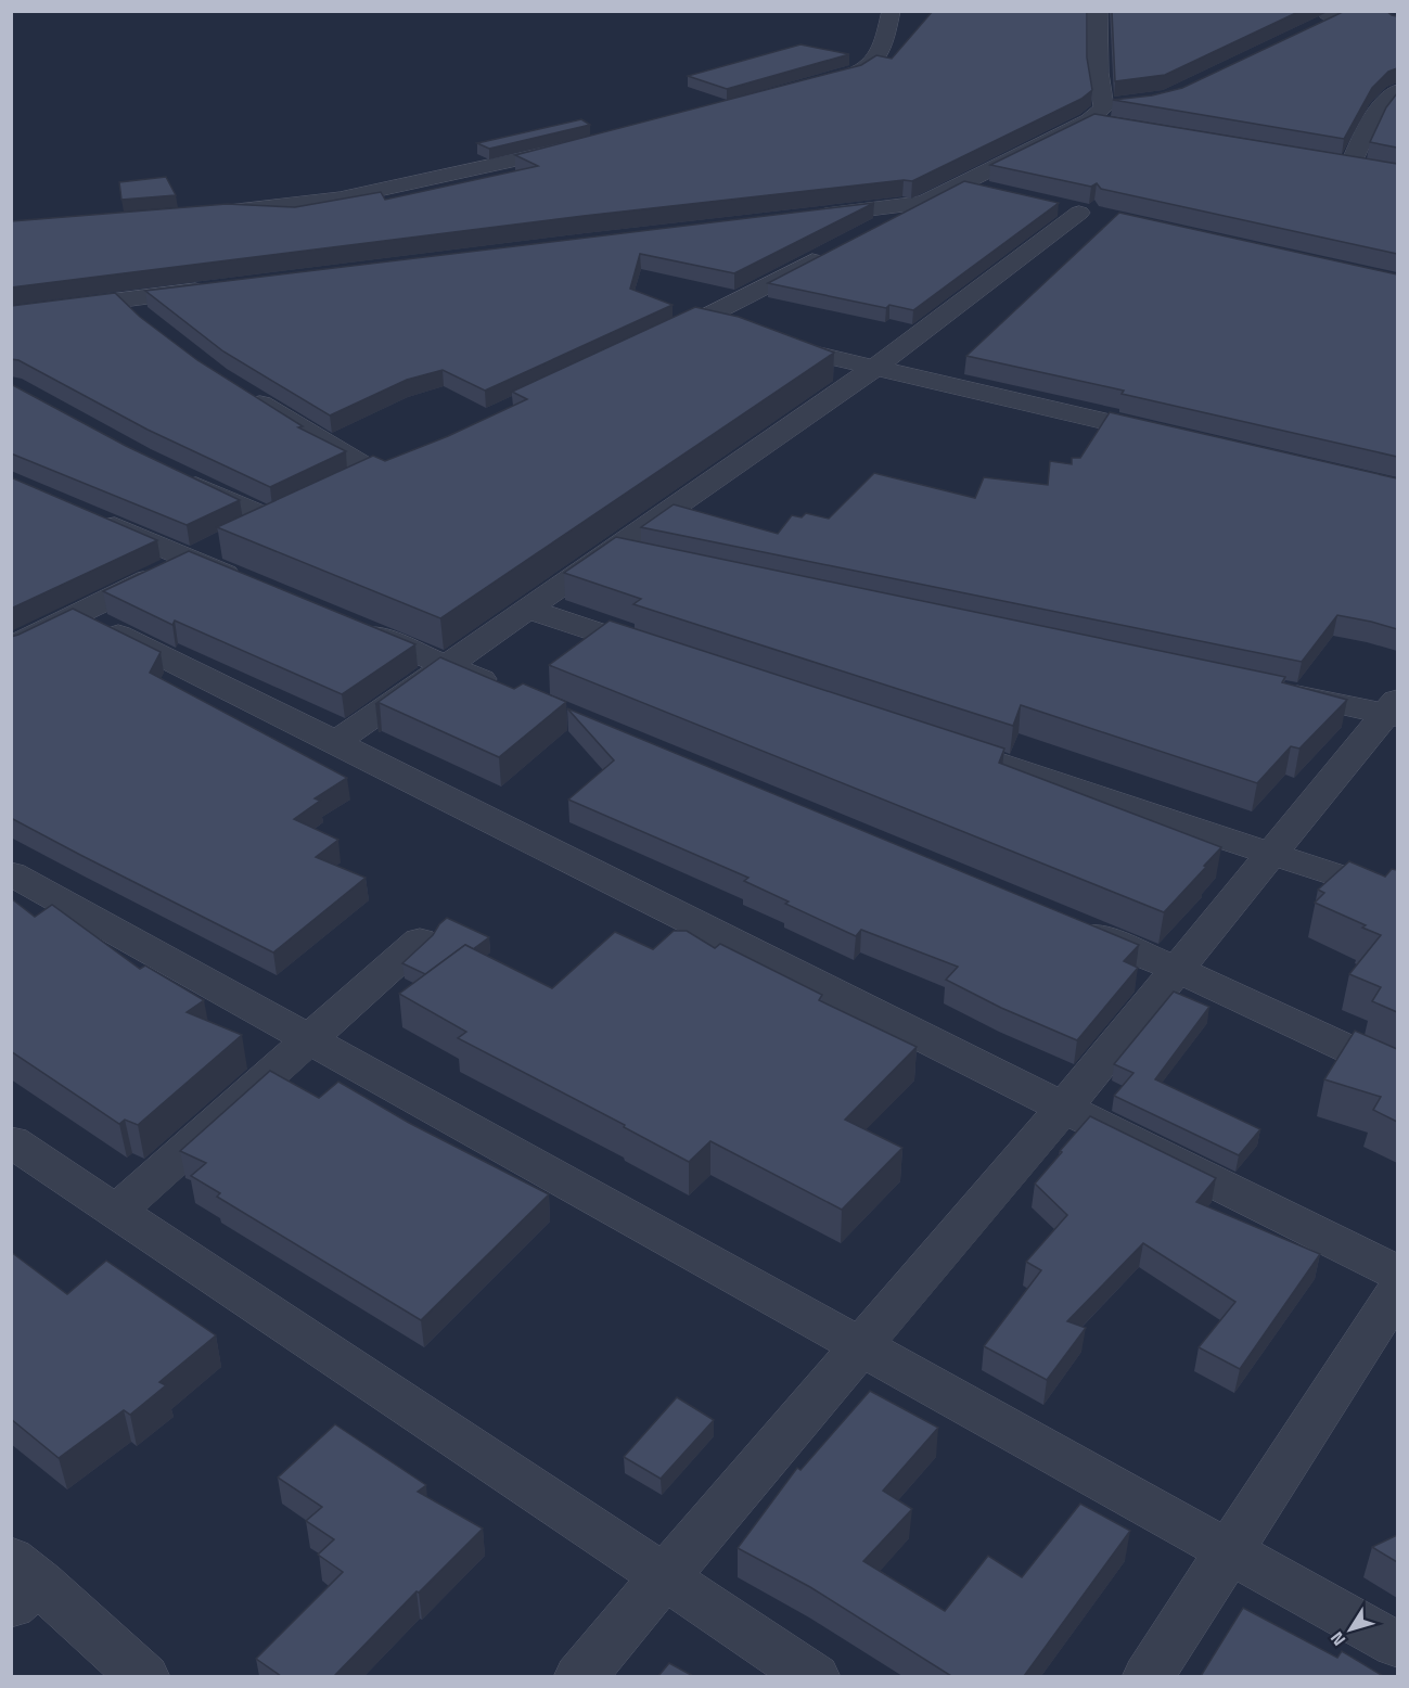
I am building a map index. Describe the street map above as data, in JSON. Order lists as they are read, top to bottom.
{
  "north": "bottom left"
}
